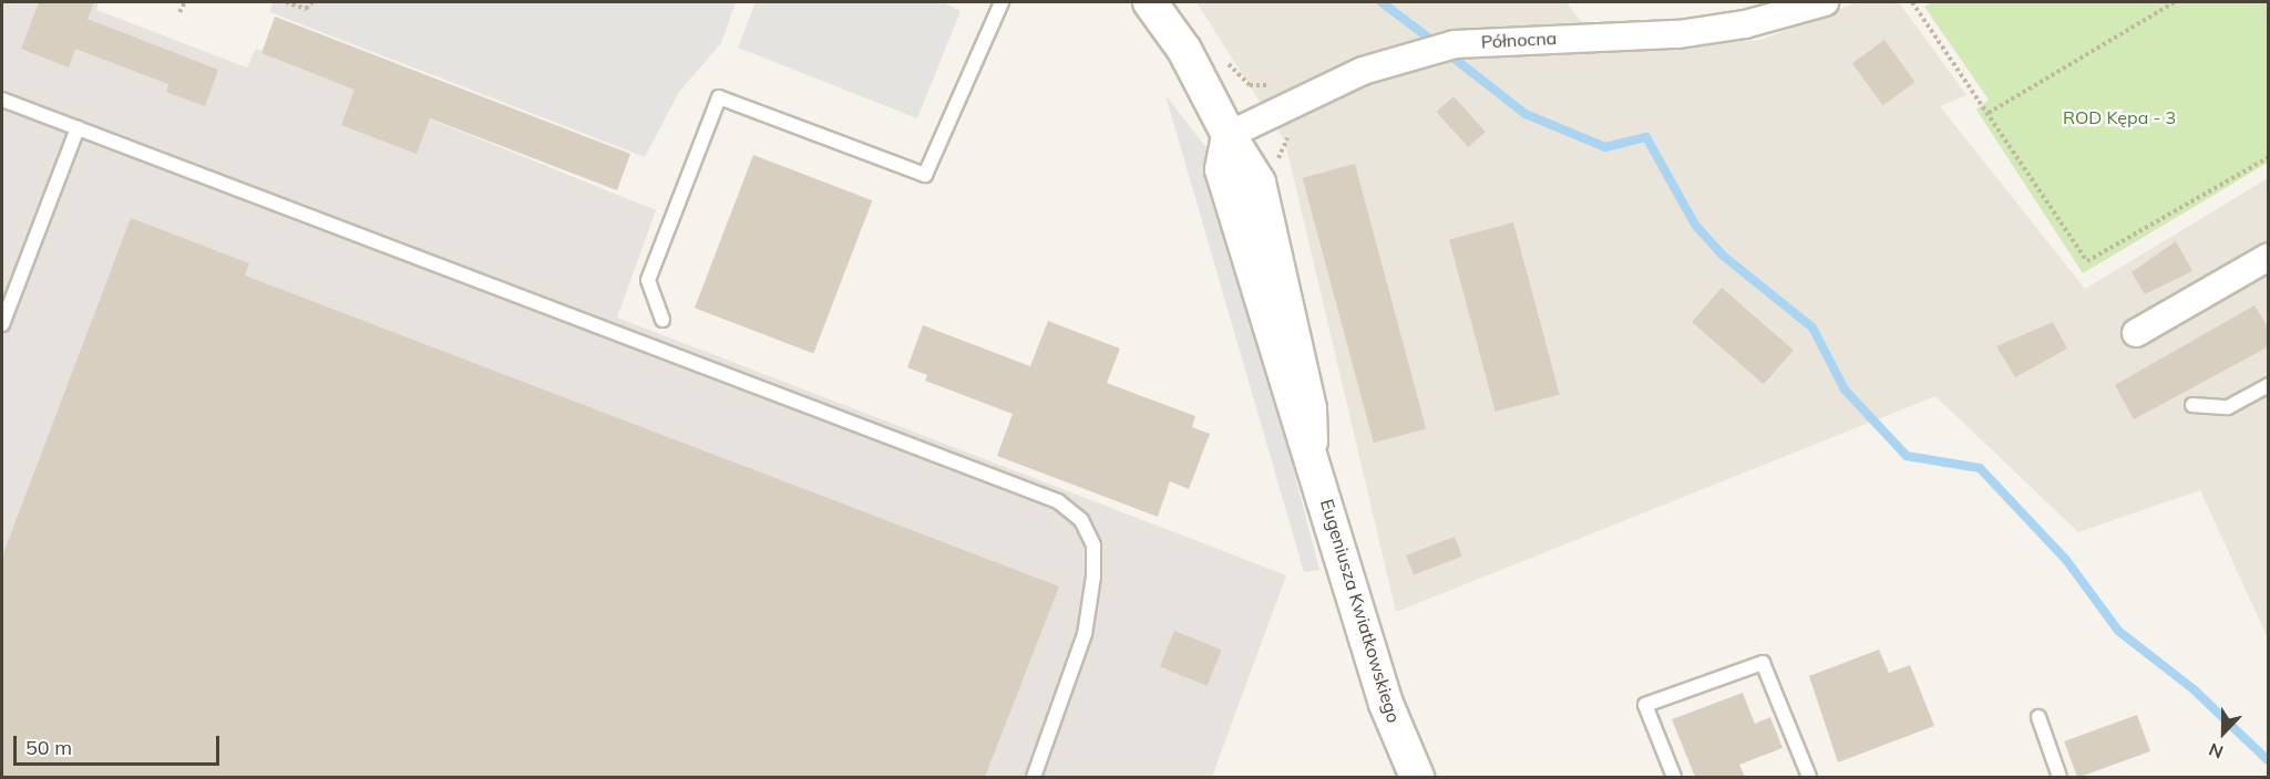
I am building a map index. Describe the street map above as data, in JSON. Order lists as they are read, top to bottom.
{
  "streets": {
    "street": ["Północna", "Eugeniusza Kwiatkowskiego"]
  },
  "crossings": [
    ["Północna", "Eugeniusza Kwiatkowskiego"]
  ],
  "parks": ["ROD Kępa - 3"],
  "scale_bar": "50 m",
  "north": "bottom"
}
